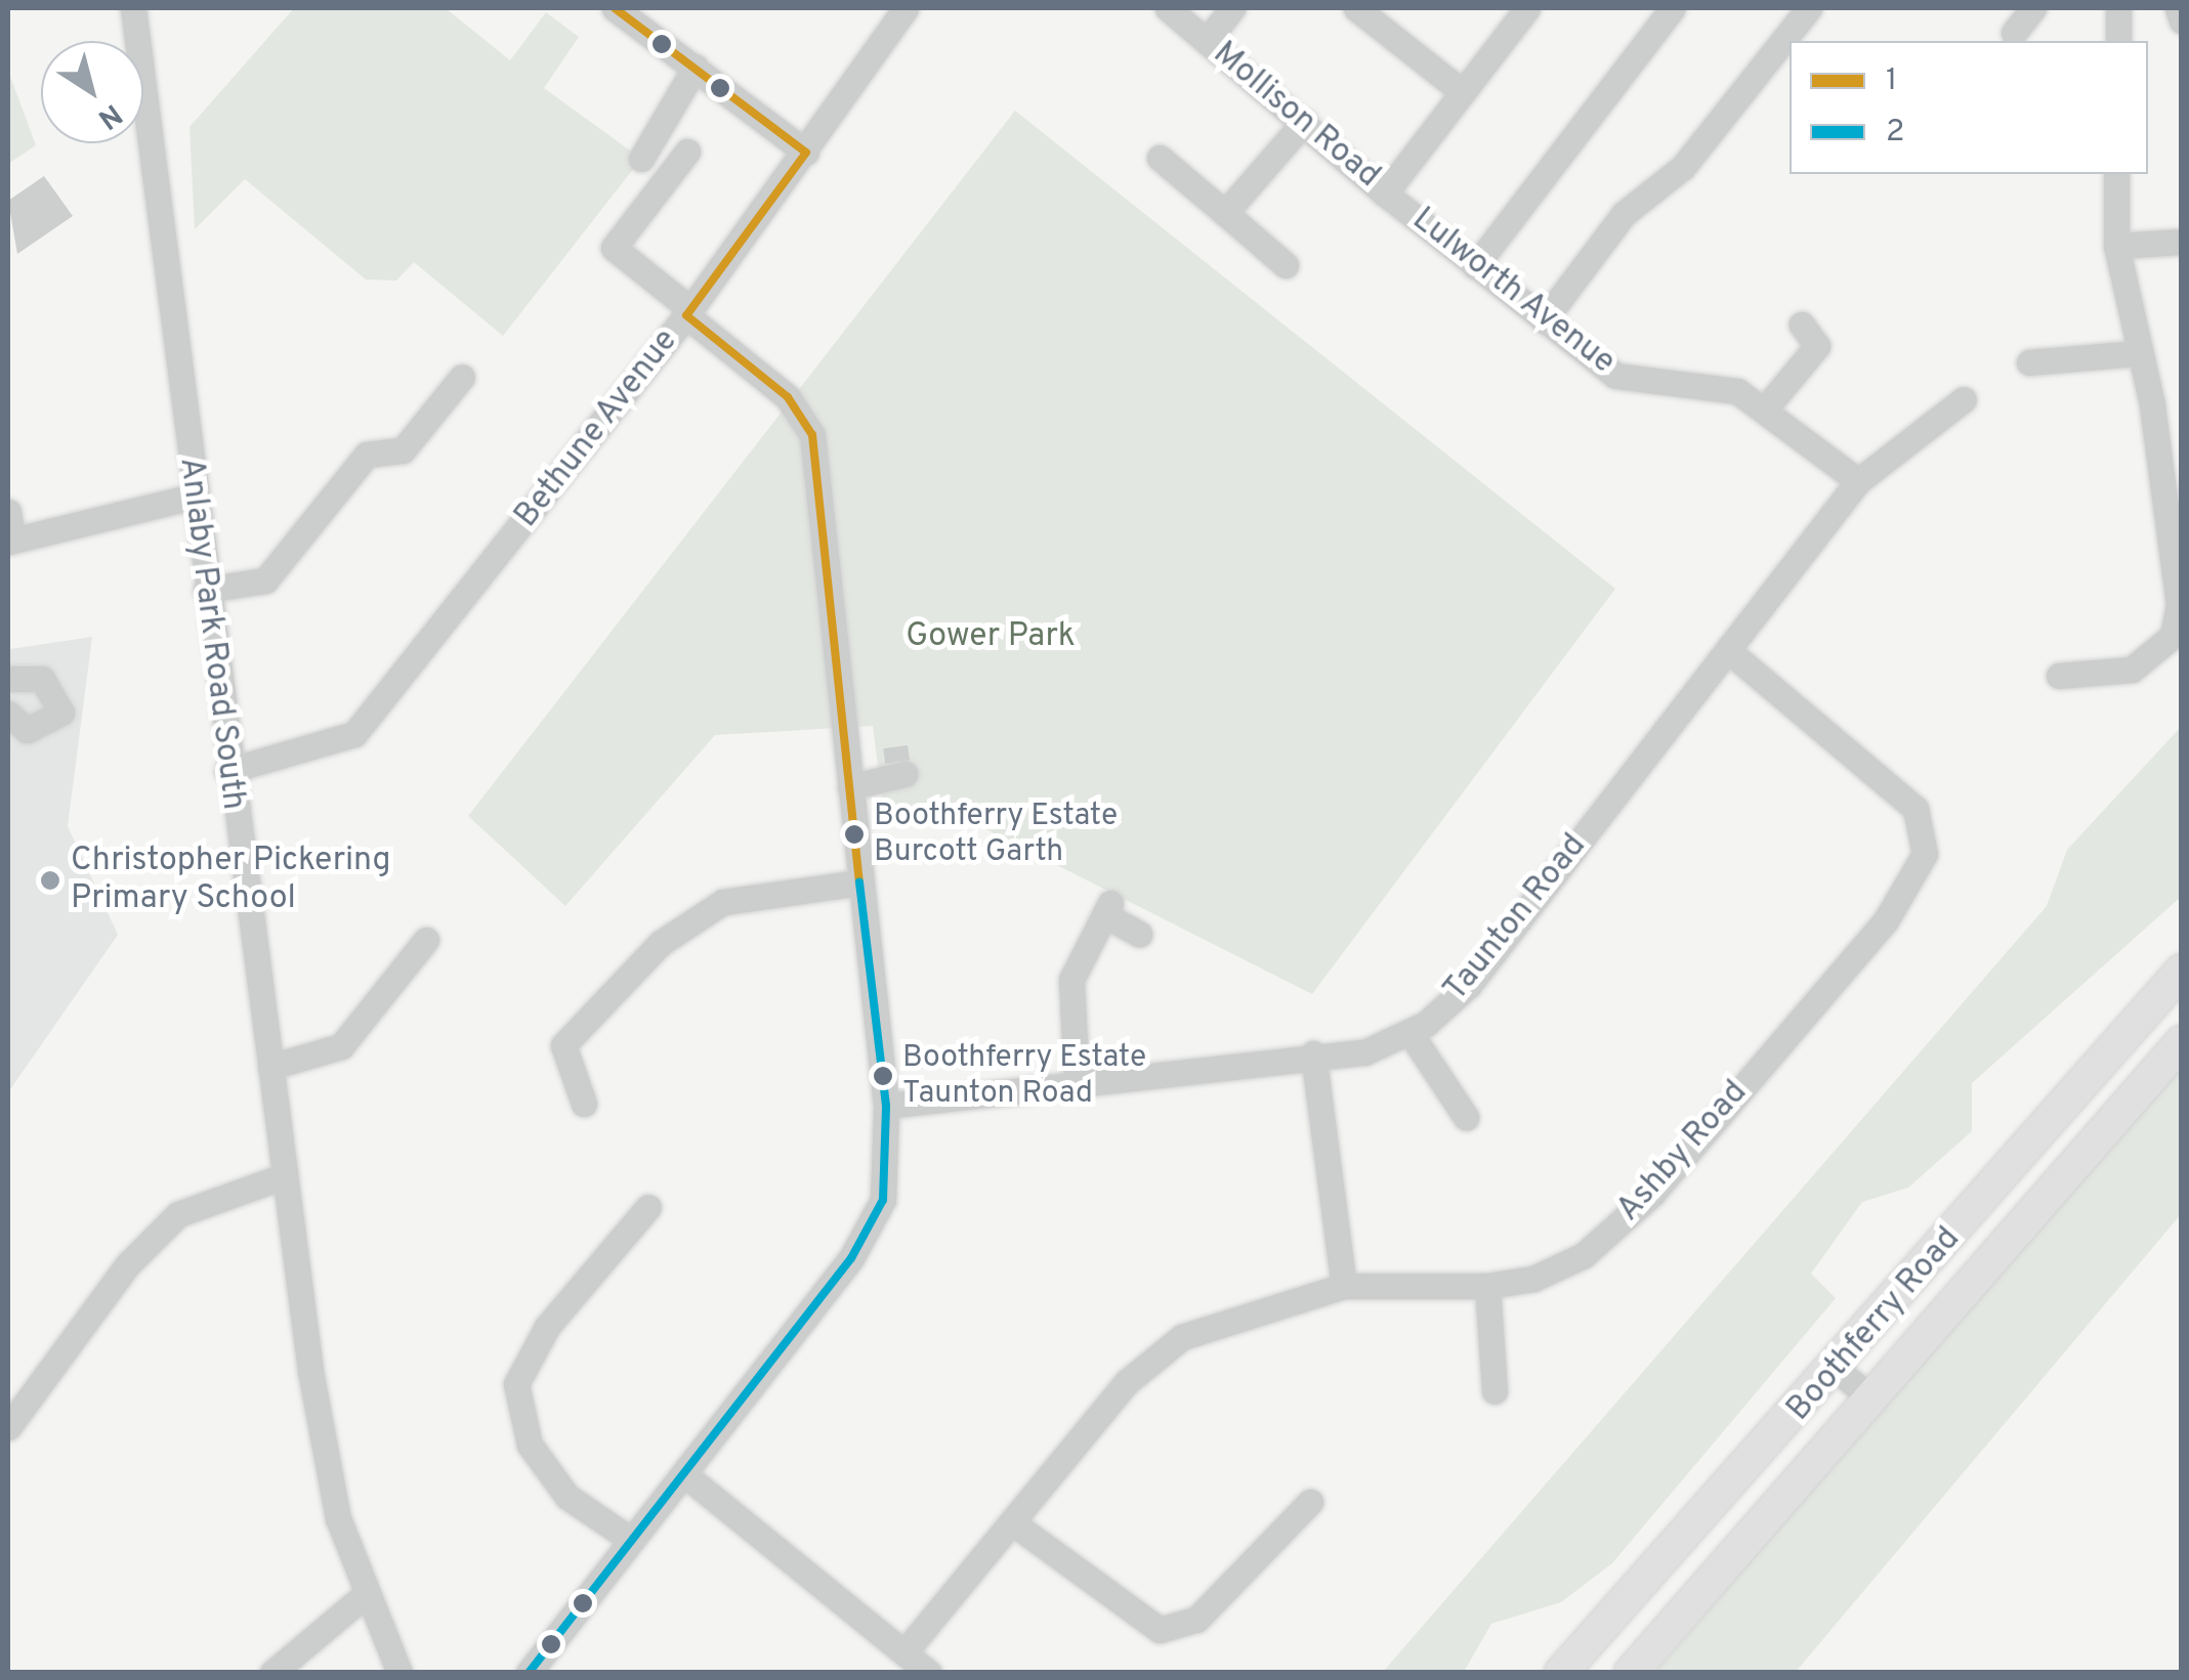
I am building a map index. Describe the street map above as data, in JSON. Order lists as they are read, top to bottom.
{
  "streets": {
    "main road": ["Boothferry Road"],
    "street": [
      "Mollison Road",
      "Lulworth Avenue",
      "Bethune Avenue",
      "Anlaby Park Road South",
      "Taunton Road",
      "Ashby Road"
    ]
  },
  "crossings": [
    ["Mollison Road", "Lulworth Avenue"],
    ["Lulworth Avenue", "Taunton Road"],
    ["Bethune Avenue", "Anlaby Park Road South"],
    ["Taunton Road", "Ashby Road"]
  ],
  "parks": ["Gower Park"],
  "places": ["Boothferry Estate Burcott Garth", "Christopher Pickering Primary School", "Boothferry Estate Taunton Road"],
  "lines": ["transit line 1", "transit line 2"],
  "legend": ["1", "2"],
  "north": "bottom right"
}
